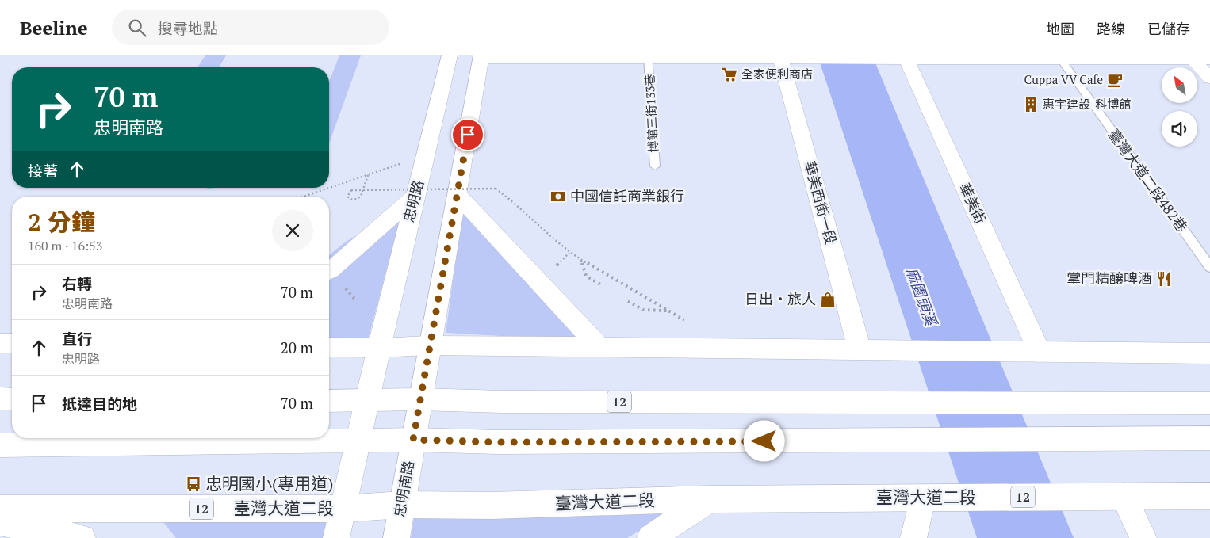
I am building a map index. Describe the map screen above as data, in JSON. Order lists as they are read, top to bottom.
{
  "streets": {
    "main road": [
      "忠明路",
      "華美西街一段",
      "華美街",
      "12",
      "忠明南路",
      "臺灣大道二段"
    ],
    "lane": ["博館三街133巷", "臺灣大道二段482巷"]
  },
  "crossings": [
    ["12", "忠明南路"],
    ["忠明南路", "臺灣大道二段"]
  ],
  "water": ["麻園頭溪"],
  "places": {
    "supermarket": ["全家便利商店"],
    "cafe": ["Cuppa VV Cafe"],
    "building": ["惠宇建設-科博館"],
    "bank": ["中國信託商業銀行"],
    "restaurant": ["掌門精釀啤酒"],
    "shop": ["日出‧旅人"],
    "bus stop": ["忠明國小(專用道)"]
  },
  "north": "top left",
  "page": {
    "header": "Beeline",
    "search": "搜尋地點",
    "nav": ["地圖", "路線", "已儲存"],
    "turn": ["70 m", "忠明南路"],
    "then": "接著",
    "heading": ["2 分鐘", "160 m · 16:53"],
    "list": [
      {
        "name": "右轉",
        "note": "忠明南路",
        "value": "70 m"
      },
      {
        "name": "直行",
        "note": "忠明路",
        "value": "20 m"
      },
      {
        "name": "抵達目的地",
        "value": "70 m"
      }
    ]
  }
}
